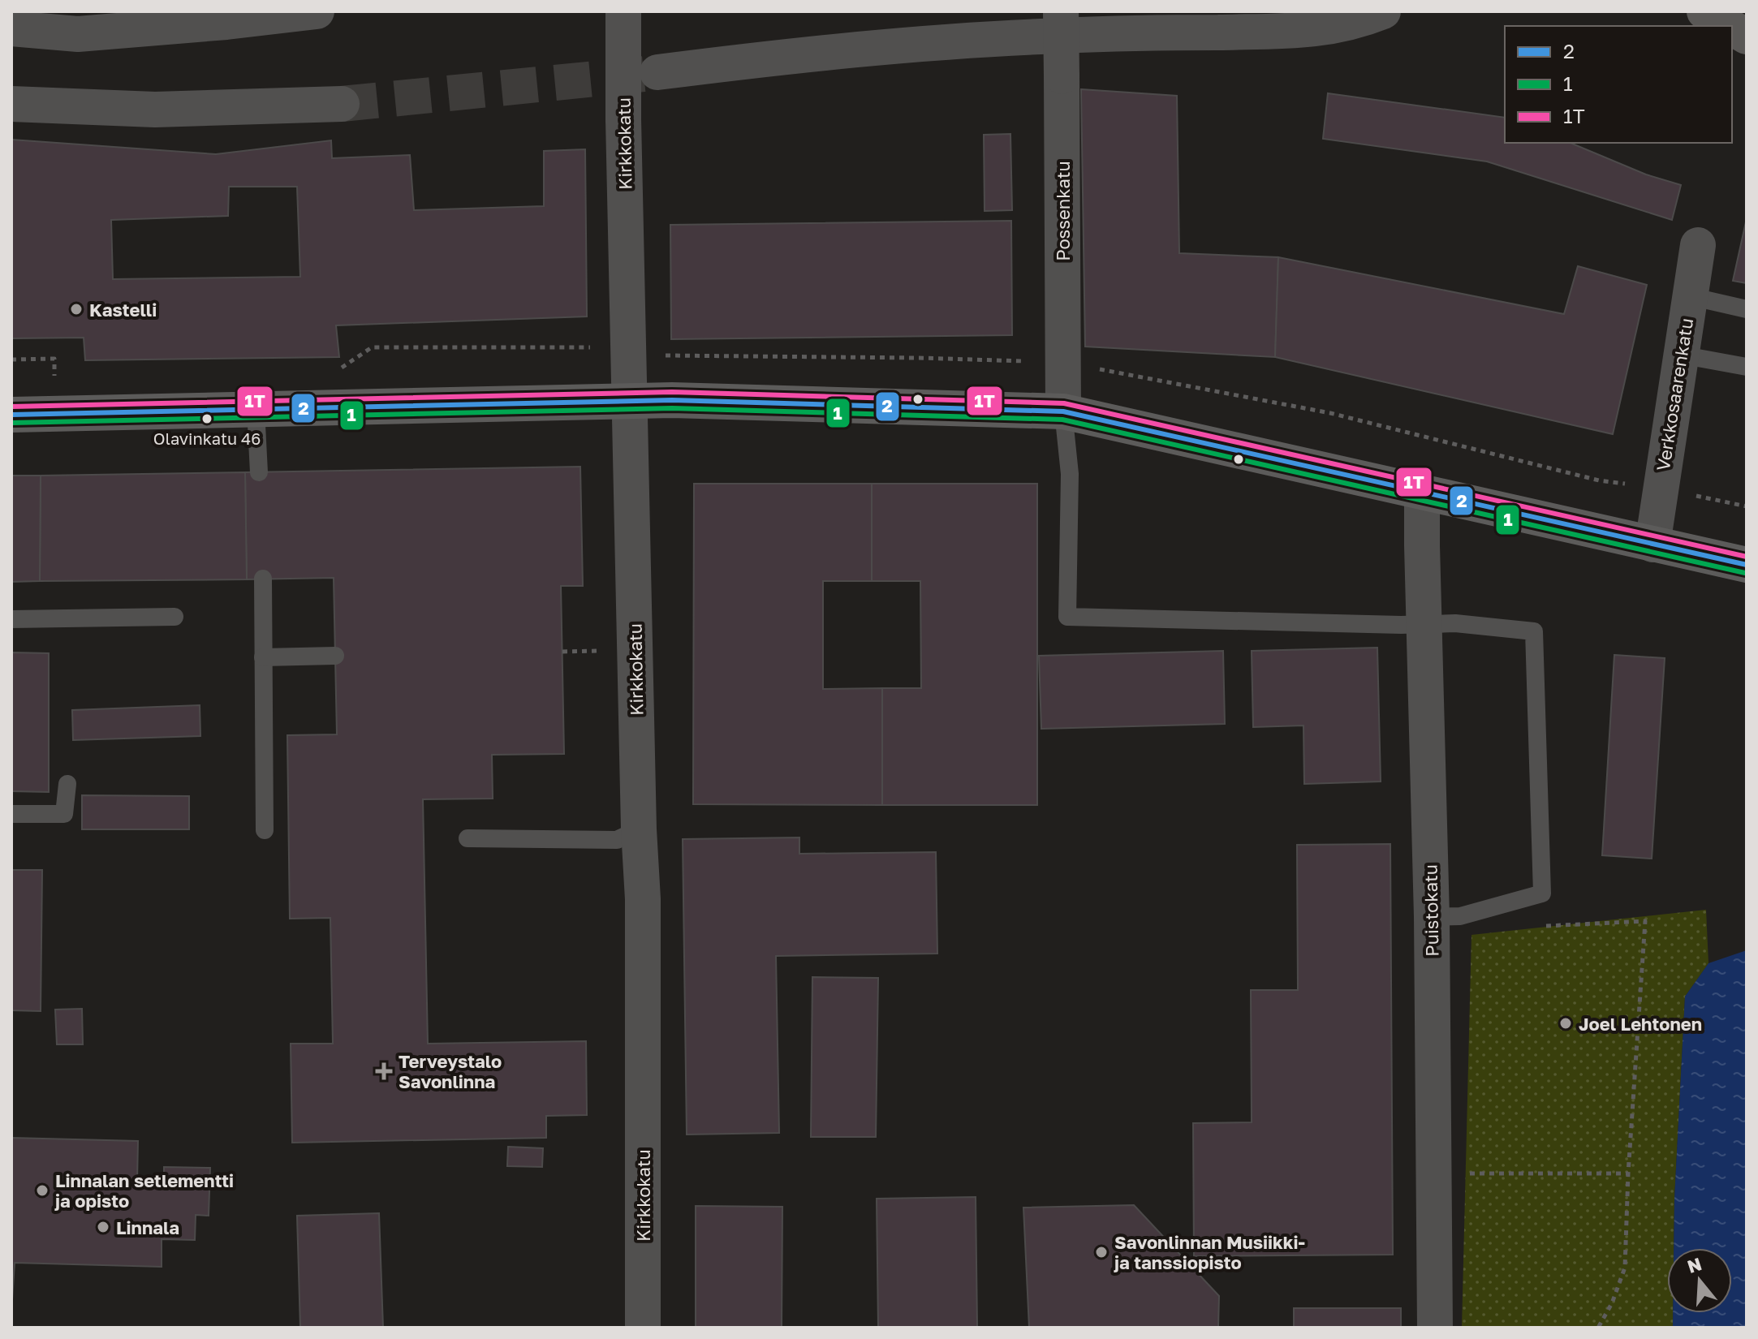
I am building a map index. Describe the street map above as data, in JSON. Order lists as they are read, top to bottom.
{
  "streets": {
    "street": [
      "Kirkkokatu",
      "Possenkatu",
      "Verkkosaarenkatu",
      "Puistokatu"
    ]
  },
  "places": {
    "other": [
      "Kastelli",
      "Olavinkatu 46",
      "Joel Lehtonen",
      "Linnalan setlementti ja opisto",
      "Linnala",
      "Savonlinnan Musiikki- ja tanssiopisto"
    ],
    "health": ["Terveystalo Savonlinna"]
  },
  "lines": ["transit line 1T", "transit line 2", "transit line 1"],
  "legend": ["2", "1", "1T"],
  "north": "top"
}
